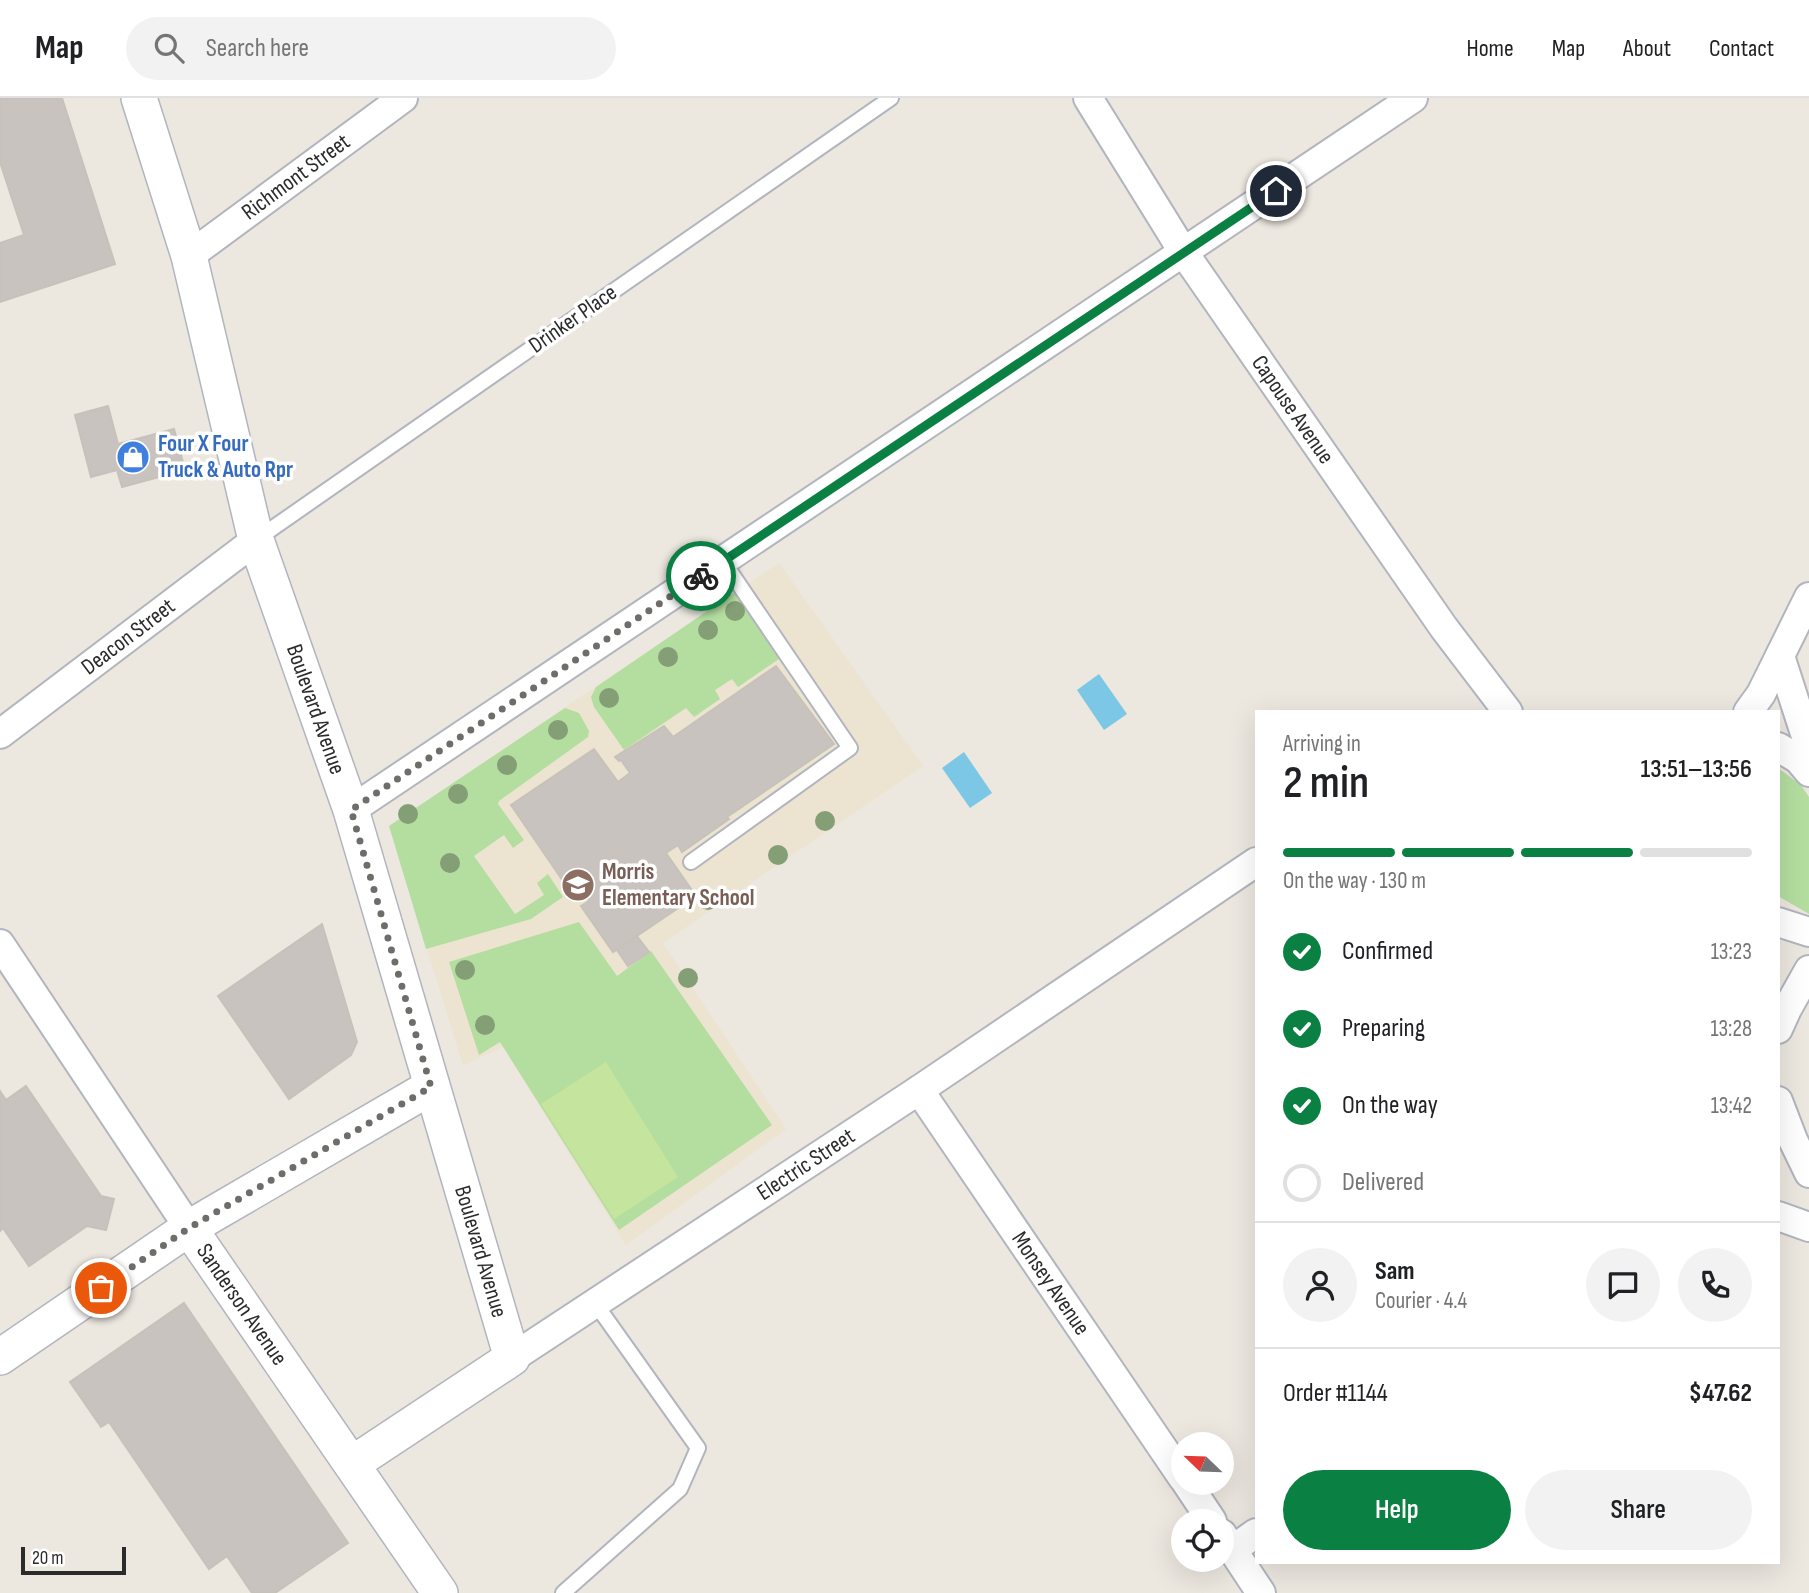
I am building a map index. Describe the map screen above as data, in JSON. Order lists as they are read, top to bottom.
{
  "streets": {
    "street": [
      "Richmont Street",
      "Capouse Avenue",
      "Deacon Street",
      "Boulevard Avenue",
      "Electric Street",
      "Monsey Avenue",
      "Sanderson Avenue"
    ],
    "lane": ["Drinker Place"]
  },
  "crossings": [
    ["Richmont Street", "Boulevard Avenue"],
    ["Drinker Place", "Deacon Street"],
    ["Drinker Place", "Boulevard Avenue"],
    ["Deacon Street", "Boulevard Avenue"],
    ["Boulevard Avenue", "Electric Street"],
    ["Electric Street", "Monsey Avenue"],
    ["Electric Street", "Sanderson Avenue"]
  ],
  "places": {
    "shop": ["Four X Four Truck & Auto Rpr"],
    "school or university": ["Morris Elementary School"]
  },
  "scale_bar": "20 m",
  "north": "top left",
  "page": {
    "header": "Map",
    "search": "Search here",
    "nav": [
      "Home",
      "Map",
      "About",
      "Contact"
    ],
    "heading": ["2 min", "Arriving in", "13:51–13:56"],
    "panel": [
      "Sam",
      "Courier · 4.4",
      "Order #1144",
      "$47.62"
    ],
    "bar": "On the way · 130 m",
    "list": [
      ["Confirmed", "13:23"],
      ["Preparing", "13:28"],
      ["On the way", "13:42"],
      "Delivered"
    ],
    "buttons": ["Help", "Share"],
    "scale": "20 m"
  }
}
